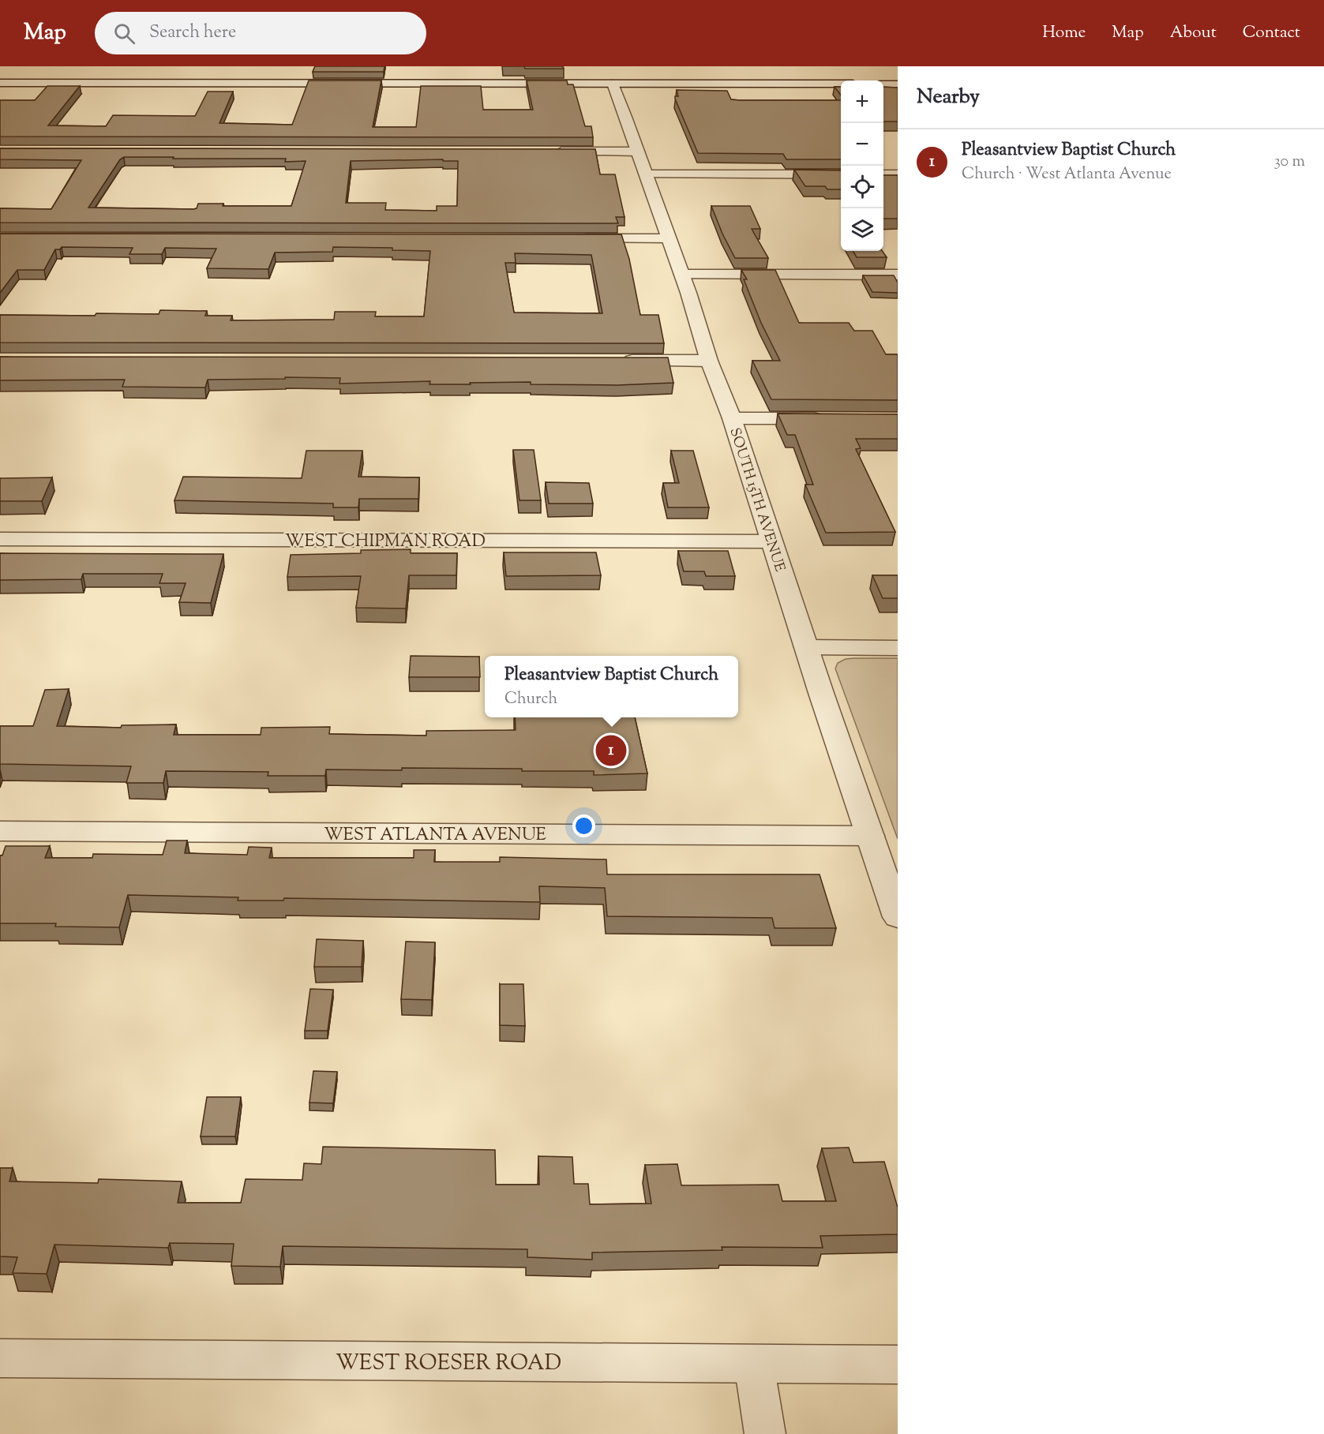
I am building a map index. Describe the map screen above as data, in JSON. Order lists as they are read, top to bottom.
{
  "streets": {
    "street": [
      "SOUTH 15TH AVENUE",
      "WEST CHIPMAN ROAD",
      "WEST ATLANTA AVENUE",
      "WEST ROESER ROAD"
    ]
  },
  "crossings": [
    ["SOUTH 15TH AVENUE", "WEST CHIPMAN ROAD"],
    ["SOUTH 15TH AVENUE", "WEST ATLANTA AVENUE"]
  ],
  "page": {
    "header": "Map",
    "search": "Search here",
    "nav": [
      "Home",
      "Map",
      "About",
      "Contact"
    ],
    "heading": "Nearby",
    "map_buttons": ["+", "−"],
    "list": [
      {
        "mark": "1",
        "name": "Pleasantview Baptist Church",
        "note": "Church · West Atlanta Avenue",
        "value": "30 m"
      }
    ],
    "popup": ["Pleasantview Baptist Church", "Church"],
    "pins": "1"
  }
}
